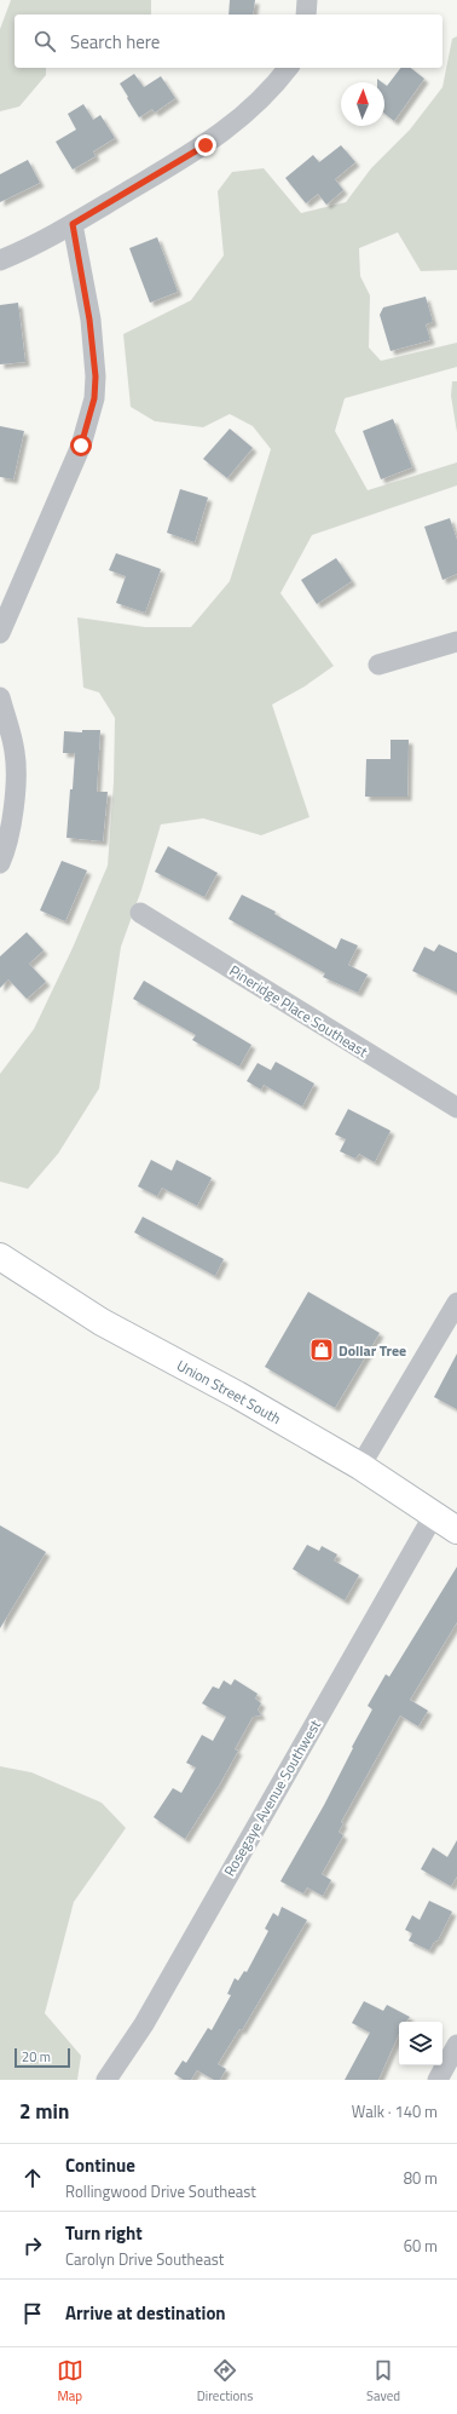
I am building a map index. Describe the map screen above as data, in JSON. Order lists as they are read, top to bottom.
{
  "streets": {
    "main road": ["Union Street South"],
    "street": ["Pineridge Place Southeast", "Rosegaye Avenue Southwest"]
  },
  "crossings": [
    ["Union Street South", "Rosegaye Avenue Southwest"]
  ],
  "places": {
    "shop": ["Dollar Tree"]
  },
  "scale_bar": "20 m",
  "north": "top",
  "page": {
    "search": "Search here",
    "scale": "20 m",
    "heading": ["2 min", "Walk · 140 m"],
    "list": [
      ["Continue", "Rollingwood Drive Southeast", "80 m"],
      ["Turn right", "Carolyn Drive Southeast", "60 m"],
      "Arrive at destination"
    ],
    "nav": ["Map", "Directions", "Saved"]
  }
}
